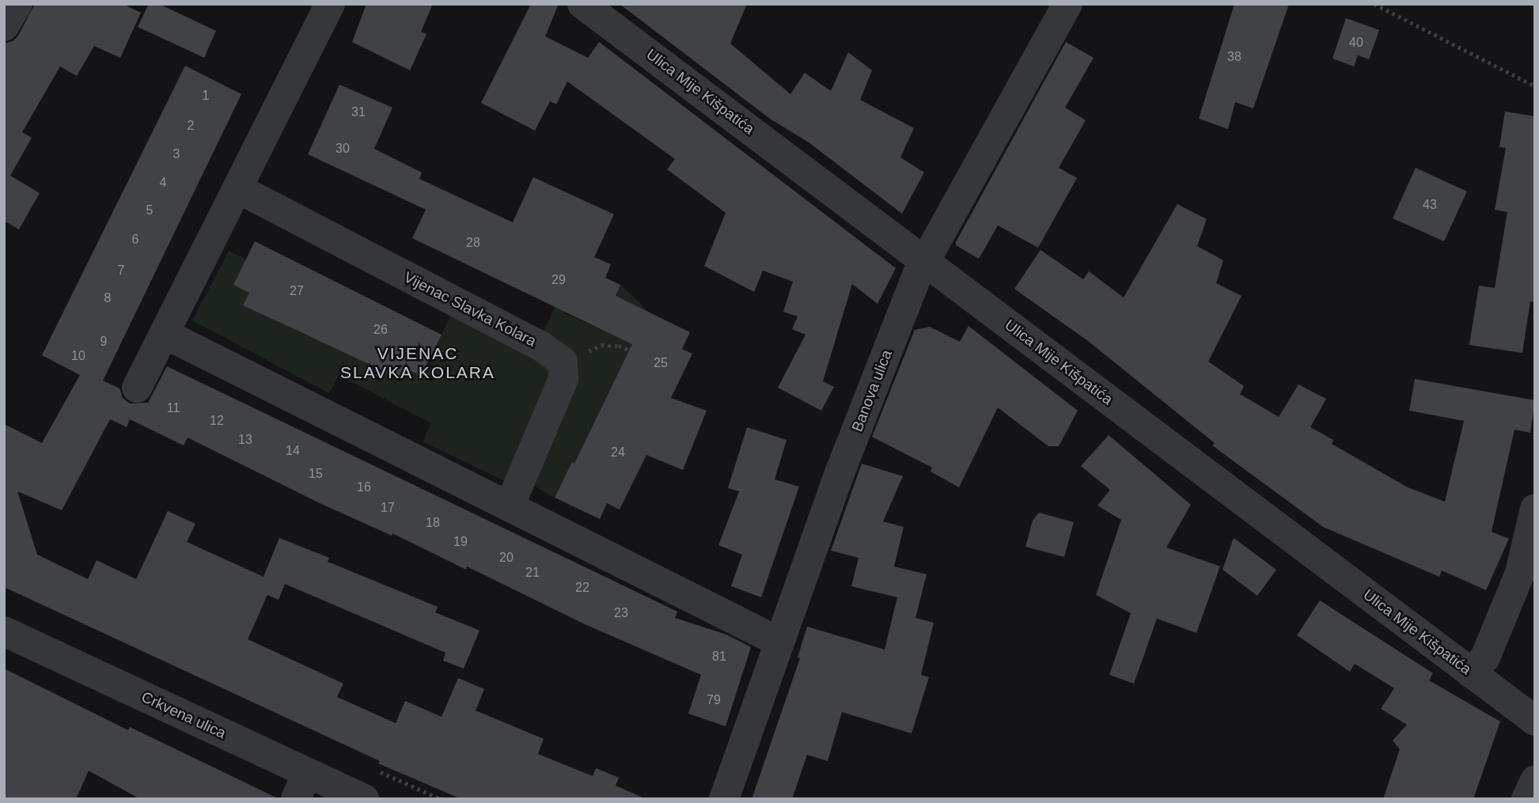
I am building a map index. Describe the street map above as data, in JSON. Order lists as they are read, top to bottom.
{
  "streets": {
    "street": [
      "Ulica Mije Kišpatića",
      "Vijenac Slavka Kolara",
      "Banova ulica",
      "Crkvena ulica"
    ]
  },
  "crossings": [
    ["Ulica Mije Kišpatića", "Banova ulica"]
  ],
  "districts": ["VIJENAC SLAVKA KOLARA"],
  "house_numbers": [
    "40",
    "38",
    "1",
    "31",
    "2",
    "30",
    "3",
    "4",
    "43",
    "5",
    "6",
    "28",
    "7",
    "29",
    "27",
    "8",
    "26",
    "9",
    "10",
    "25",
    "11",
    "12",
    "13",
    "14",
    "24",
    "15",
    "16",
    "17",
    "18",
    "19",
    "20",
    "21",
    "22",
    "23",
    "81",
    "79"
  ]
}
